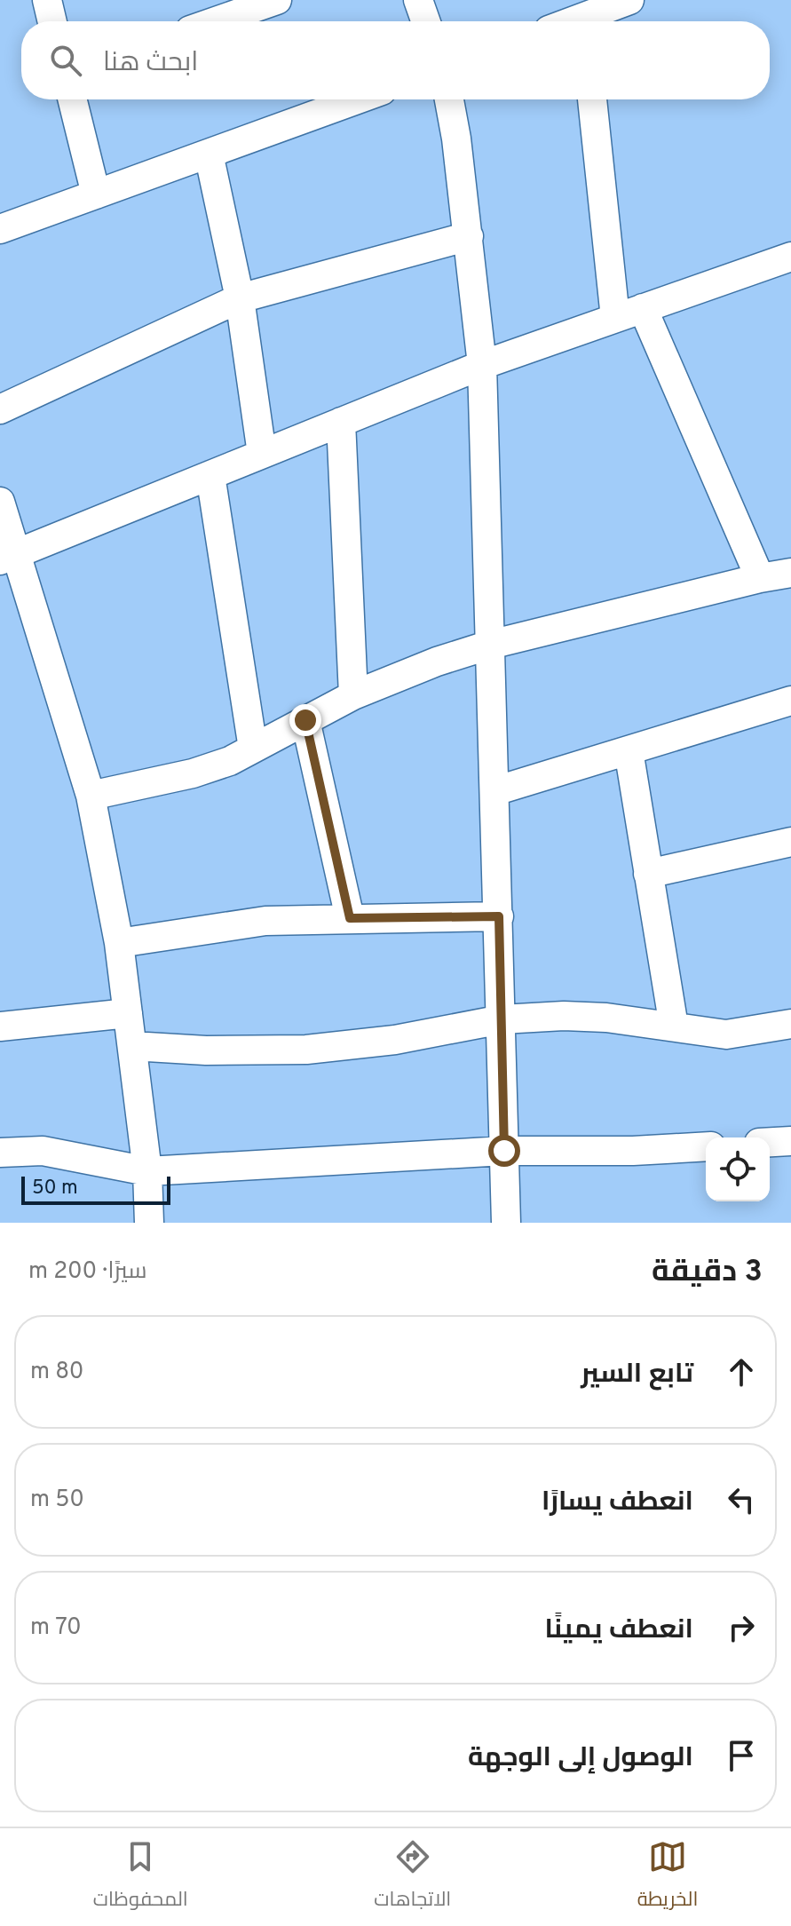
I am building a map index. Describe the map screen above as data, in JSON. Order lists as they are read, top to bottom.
{
  "scale_bar": "50 m",
  "page": {
    "search": "ابحث هنا",
    "scale": "50 m",
    "heading": ["3 دقيقة", "سيرًا · 200 m"],
    "list": [
      ["تابع السير", "80 m"],
      ["انعطف يسارًا", "50 m"],
      ["انعطف يمينًا", "70 m"],
      "الوصول إلى الوجهة"
    ],
    "nav": ["الخريطة", "الاتجاهات", "المحفوظات"]
  }
}
